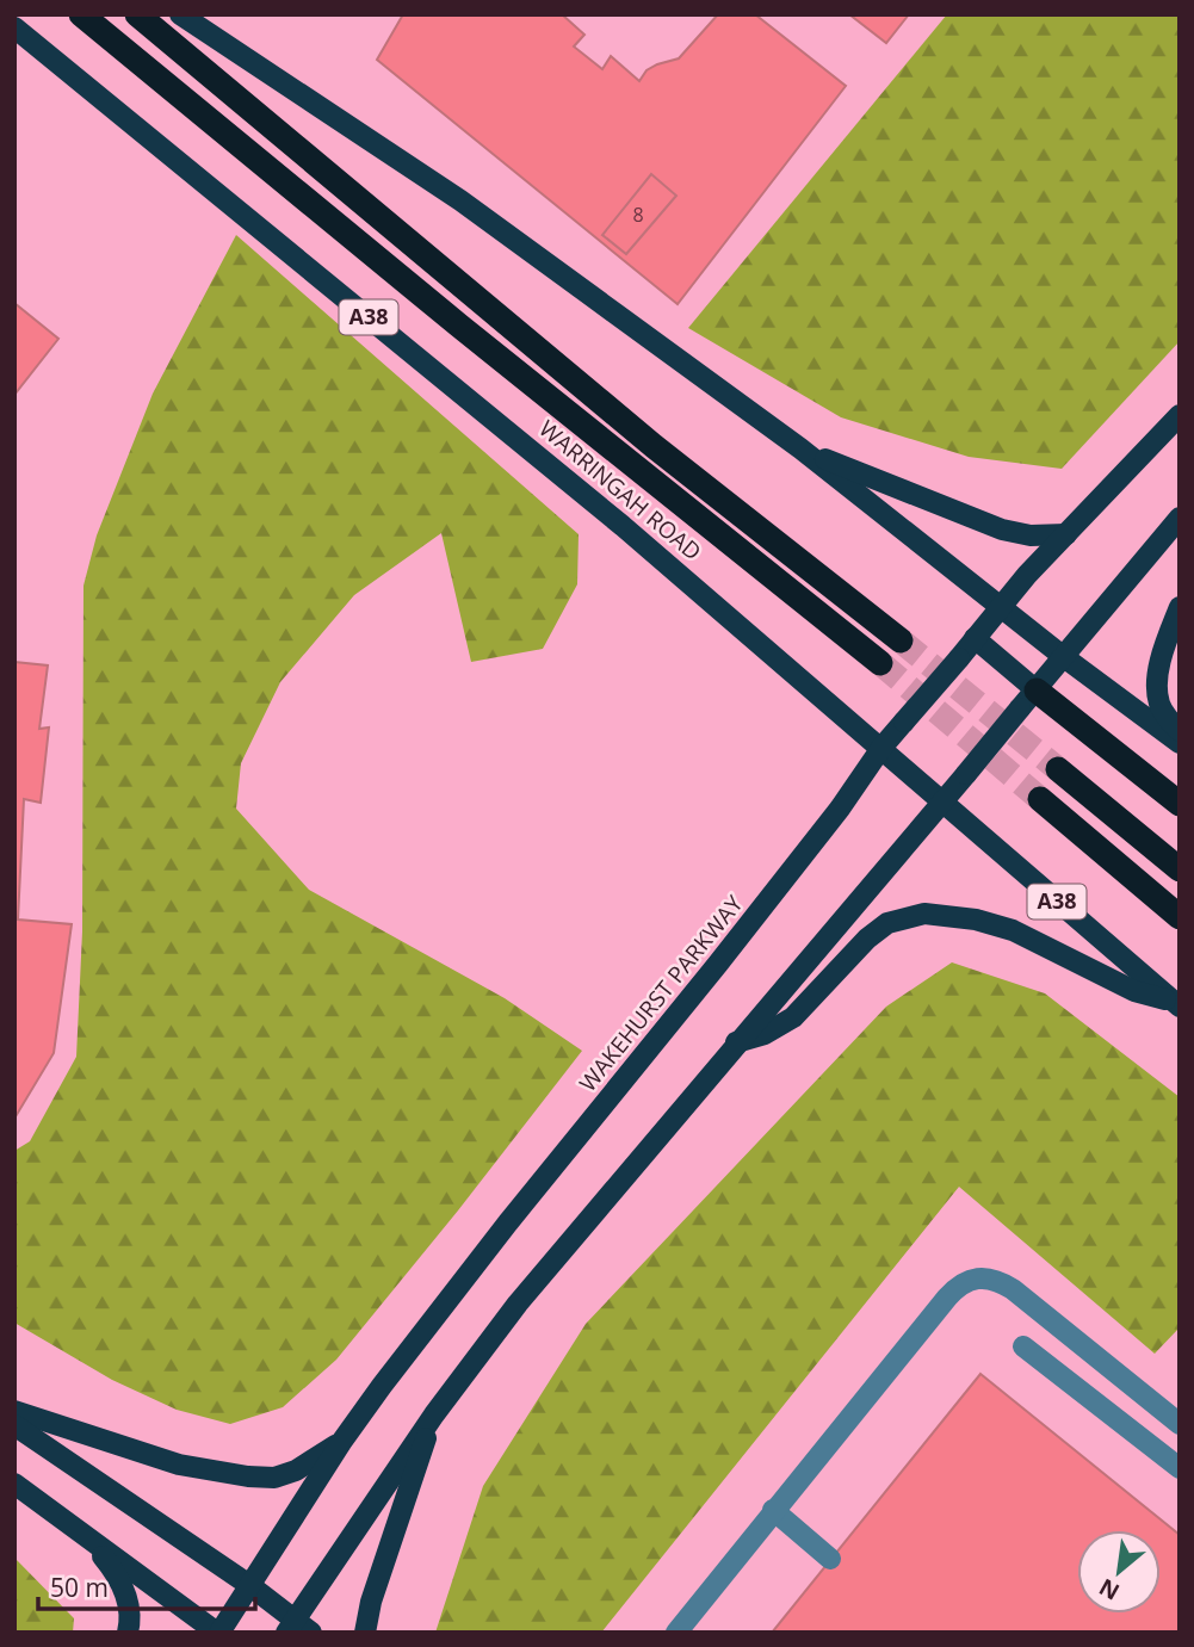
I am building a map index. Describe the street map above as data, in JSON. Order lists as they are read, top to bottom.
{
  "streets": {
    "highway": ["A38", "WARRINGAH ROAD"],
    "main road": ["WAKEHURST PARKWAY"]
  },
  "crossings": [
    ["WARRINGAH ROAD", "WAKEHURST PARKWAY"]
  ],
  "house_numbers": ["8"],
  "scale_bar": "50 m",
  "north": "bottom left"
}
